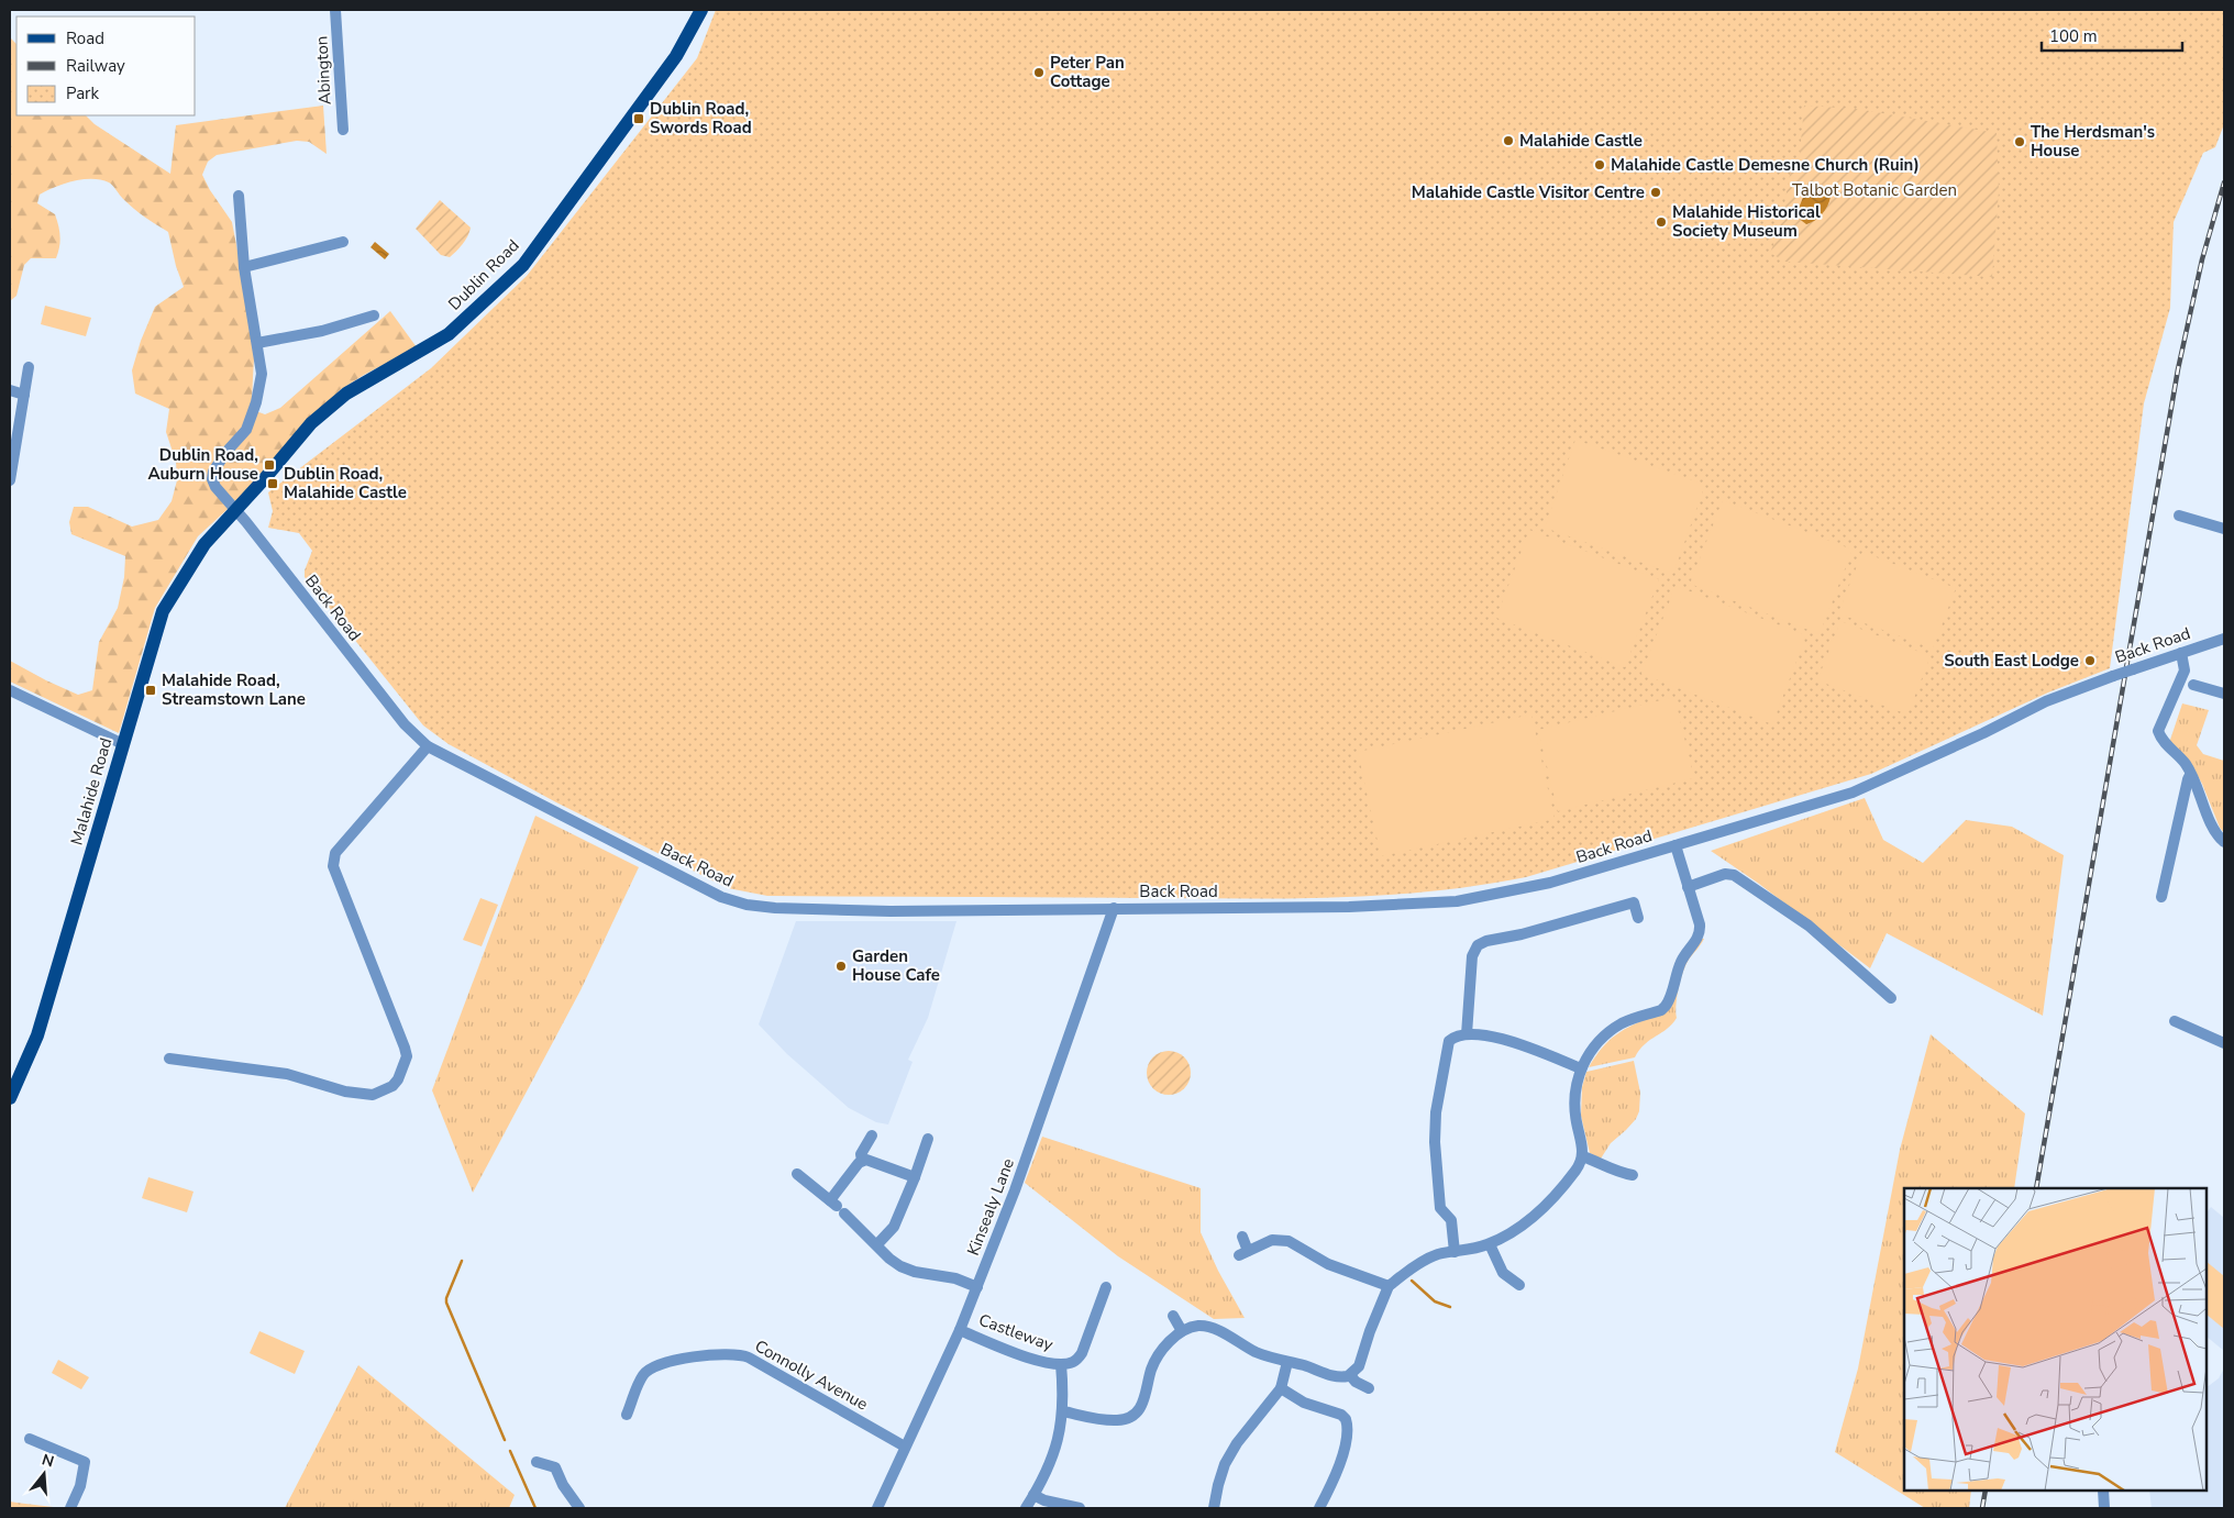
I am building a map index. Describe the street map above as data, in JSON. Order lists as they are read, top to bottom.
{
  "streets": {
    "main road": ["Dublin Road", "Malahide Road"],
    "street": [
      "Abington",
      "Back Road",
      "Kinsealy Lane",
      "Castleway",
      "Connolly Avenue"
    ]
  },
  "crossings": [
    ["Dublin Road", "Back Road"],
    ["Dublin Road", "Malahide Road"],
    ["Back Road", "Malahide Road"],
    ["Back Road", "Kinsealy Lane"],
    ["Kinsealy Lane", "Castleway"],
    ["Kinsealy Lane", "Connolly Avenue"]
  ],
  "parks": ["Talbot Botanic Garden"],
  "places": {
    "other": [
      "Peter Pan Cottage",
      "Malahide Castle",
      "The Herdsman's House",
      "Malahide Castle Demesne Church (Ruin)",
      "Malahide Castle Visitor Centre",
      "Malahide Historical Society Museum",
      "South East Lodge",
      "Garden House Cafe"
    ],
    "transit": [
      "Dublin Road, Swords Road",
      "Dublin Road, Auburn House",
      "Dublin Road, Malahide Castle",
      "Malahide Road, Streamstown Lane"
    ]
  },
  "legend": ["Road", "Railway", "Park"],
  "scale_bar": "100 m",
  "north": "top"
}
